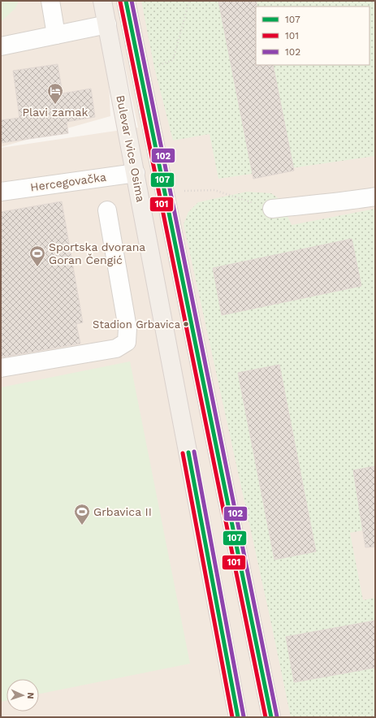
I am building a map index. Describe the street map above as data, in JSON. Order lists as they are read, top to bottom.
{
  "streets": {
    "main road": ["Bulevar Ivice Osima"],
    "street": ["Hercegovačka"]
  },
  "crossings": [
    ["Bulevar Ivice Osima", "Hercegovačka"]
  ],
  "places": {
    "hotel": ["Plavi zamak"],
    "sports": ["Sportska dvorana Goran Čengić", "Grbavica II"],
    "other": ["Stadion Grbavica"]
  },
  "lines": ["transit line 107", "transit line 102", "transit line 101"],
  "legend": ["107", "101", "102"],
  "north": "right"
}
